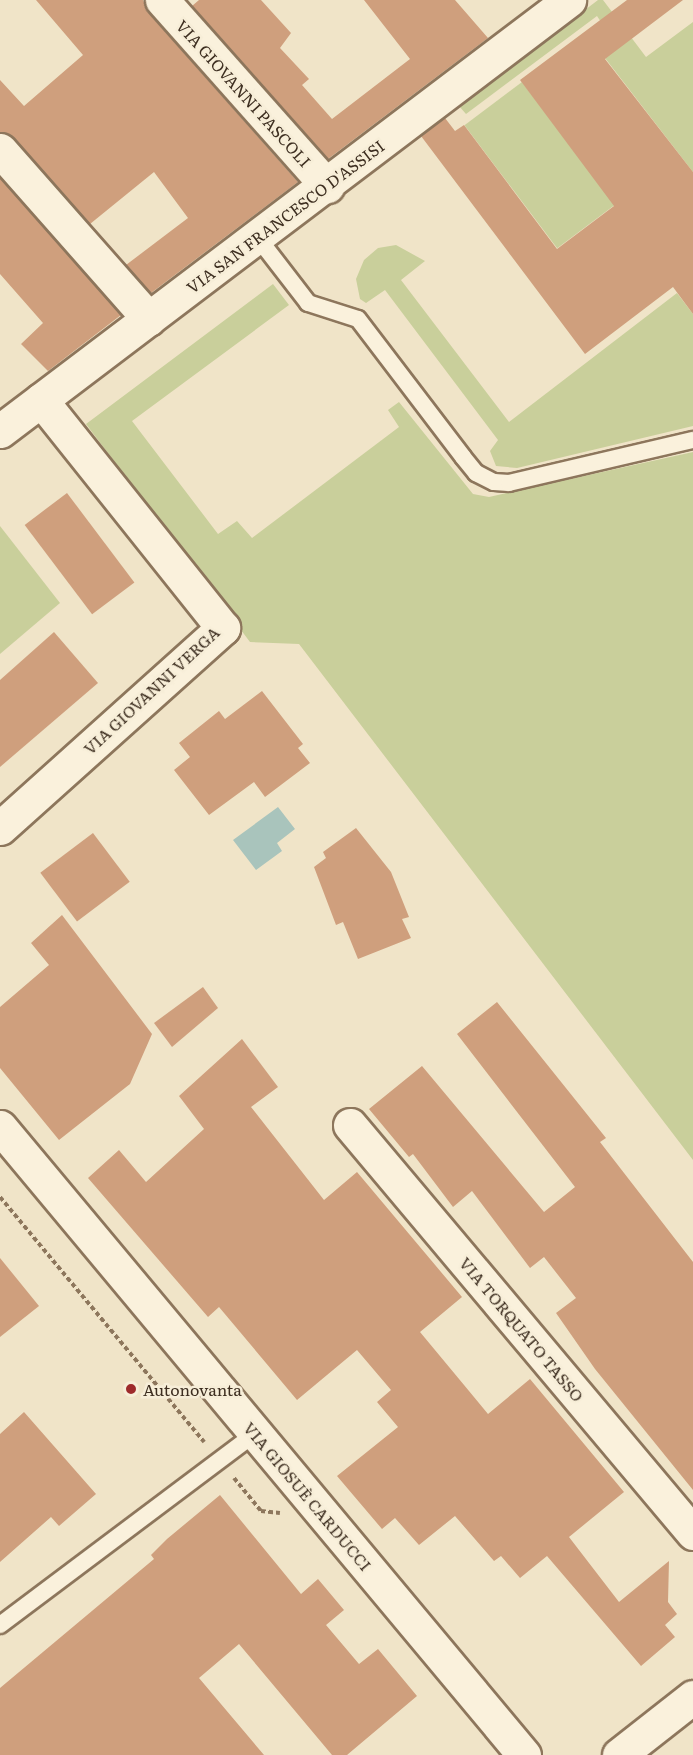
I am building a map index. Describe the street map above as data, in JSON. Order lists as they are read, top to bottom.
{
  "streets": {
    "street": [
      "VIA GIOVANNI PASCOLI",
      "VIA SAN FRANCESCO D'ASSISI",
      "VIA GIOVANNI VERGA",
      "VIA TORQUATO TASSO",
      "VIA GIOSUÈ CARDUCCI"
    ]
  },
  "crossings": [
    ["VIA GIOVANNI PASCOLI", "VIA SAN FRANCESCO D'ASSISI"],
    ["VIA SAN FRANCESCO D'ASSISI", "VIA GIOVANNI VERGA"]
  ],
  "places": ["Autonovanta"]
}
